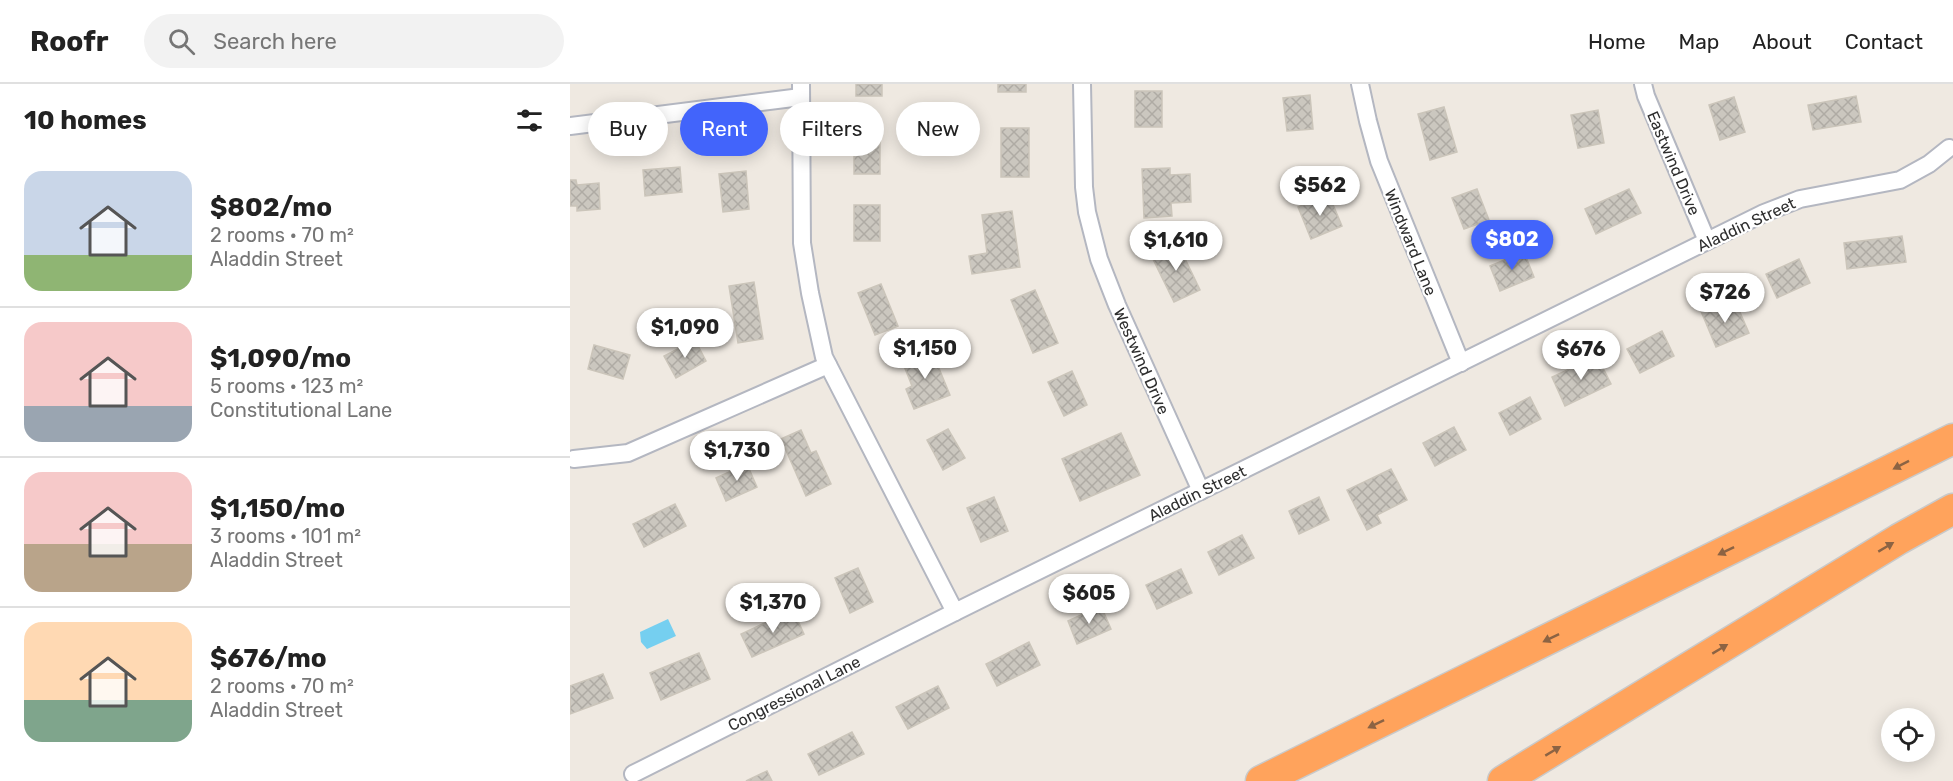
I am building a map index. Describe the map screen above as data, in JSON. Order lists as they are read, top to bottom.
{
  "streets": {
    "street": [
      "Eastwind Drive",
      "Aladdin Street",
      "Windward Lane",
      "Westwind Drive",
      "Congressional Lane"
    ]
  },
  "crossings": [
    ["Eastwind Drive", "Aladdin Street"],
    ["Aladdin Street", "Windward Lane"],
    ["Aladdin Street", "Westwind Drive"],
    ["Aladdin Street", "Congressional Lane"]
  ],
  "page": {
    "header": "Roofr",
    "search": "Search here",
    "nav": [
      "Home",
      "Map",
      "About",
      "Contact"
    ],
    "heading": "10 homes",
    "chip": [
      "Buy",
      "Rent",
      "Filters",
      "New"
    ],
    "list": [
      {
        "name": "$802/mo",
        "note": "2 rooms · 70 m² · Aladdin Street"
      },
      {
        "name": "$1,090/mo",
        "note": "5 rooms · 123 m² · Constitutional Lane"
      },
      {
        "name": "$1,150/mo",
        "note": "3 rooms · 101 m² · Aladdin Street"
      },
      {
        "name": "$676/mo",
        "note": "2 rooms · 70 m² · Aladdin Street"
      }
    ],
    "price": [
      "$562",
      "$802",
      "$1,610",
      "$726",
      "$1,090",
      "$1,150",
      "$676",
      "$1,730",
      "$605",
      "$1,370"
    ]
  }
}
